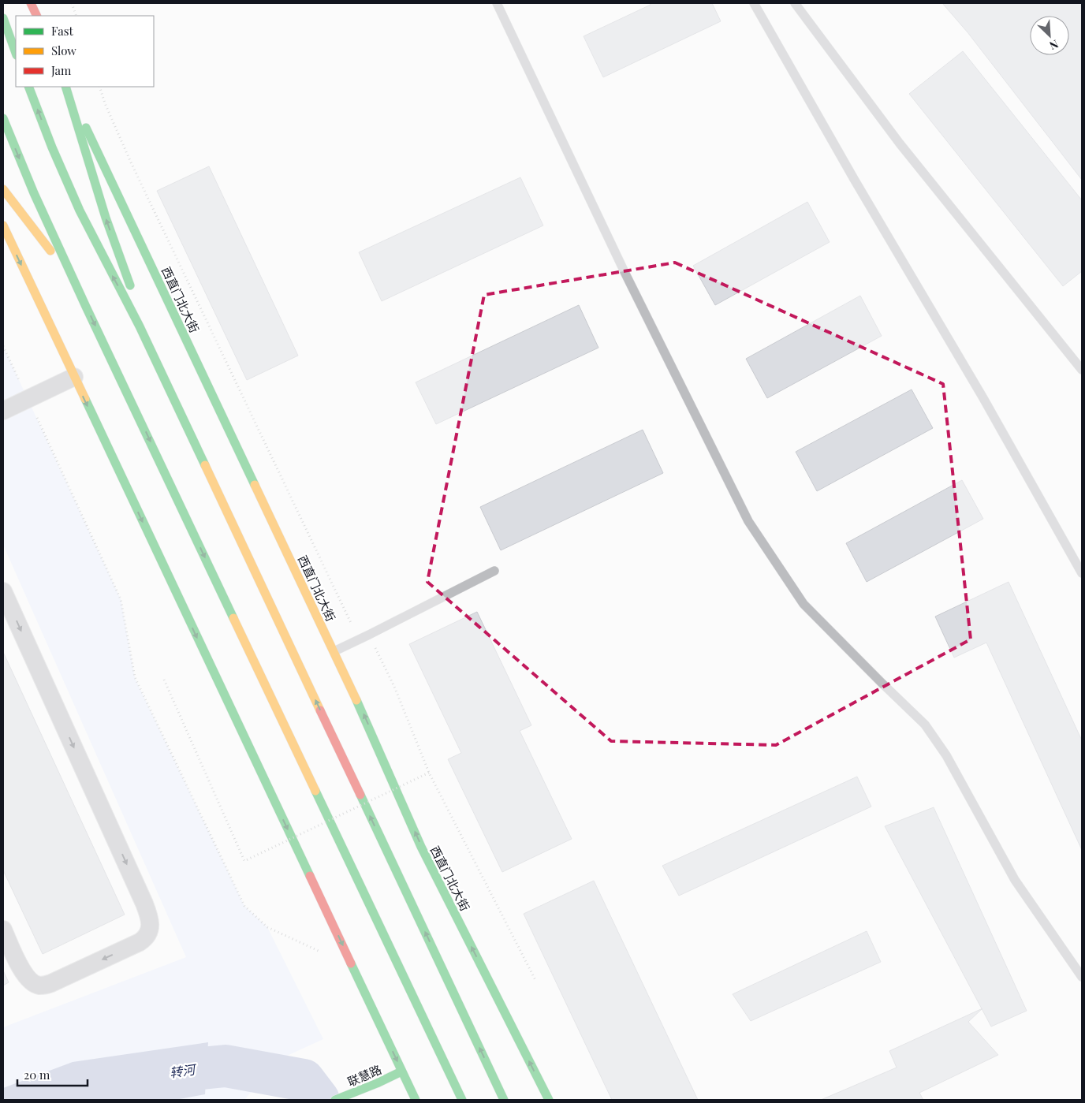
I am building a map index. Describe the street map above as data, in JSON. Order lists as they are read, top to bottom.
{
  "streets": {
    "main road": ["西直门北大街", "联慧路"]
  },
  "water": ["转河"],
  "legend": ["Fast", "Slow", "Jam"],
  "scale_bar": "20 m",
  "north": "bottom right"
}
